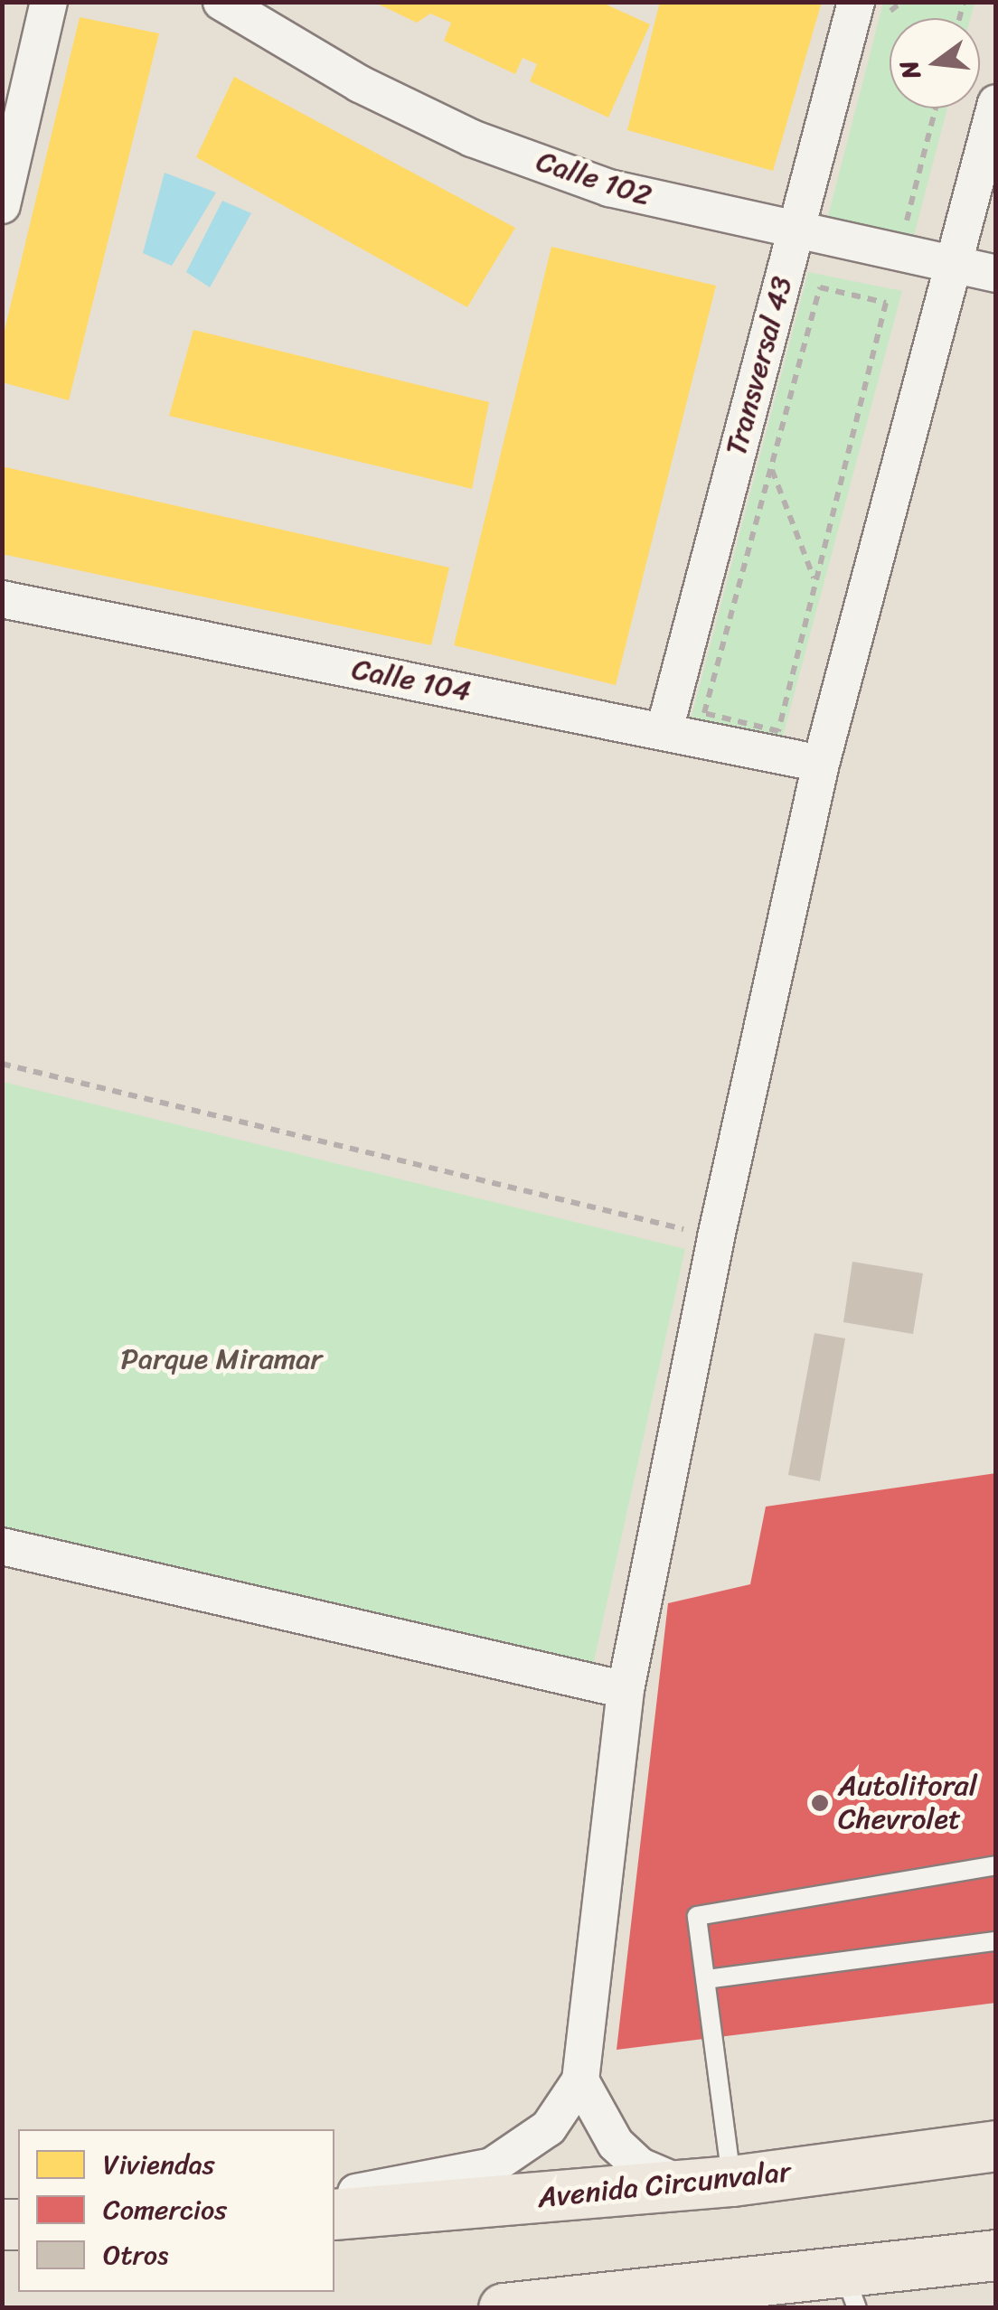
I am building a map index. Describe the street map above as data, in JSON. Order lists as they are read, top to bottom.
{
  "streets": {
    "highway": ["Avenida Circunvalar"],
    "street": ["Calle 102", "Transversal 43", "Calle 104"]
  },
  "crossings": [
    ["Calle 102", "Transversal 43"],
    ["Transversal 43", "Calle 104"]
  ],
  "parks": ["Parque Miramar"],
  "places": ["Autolitoral Chevrolet"],
  "legend": ["Viviendas", "Comercios", "Otros"],
  "north": "left"
}
